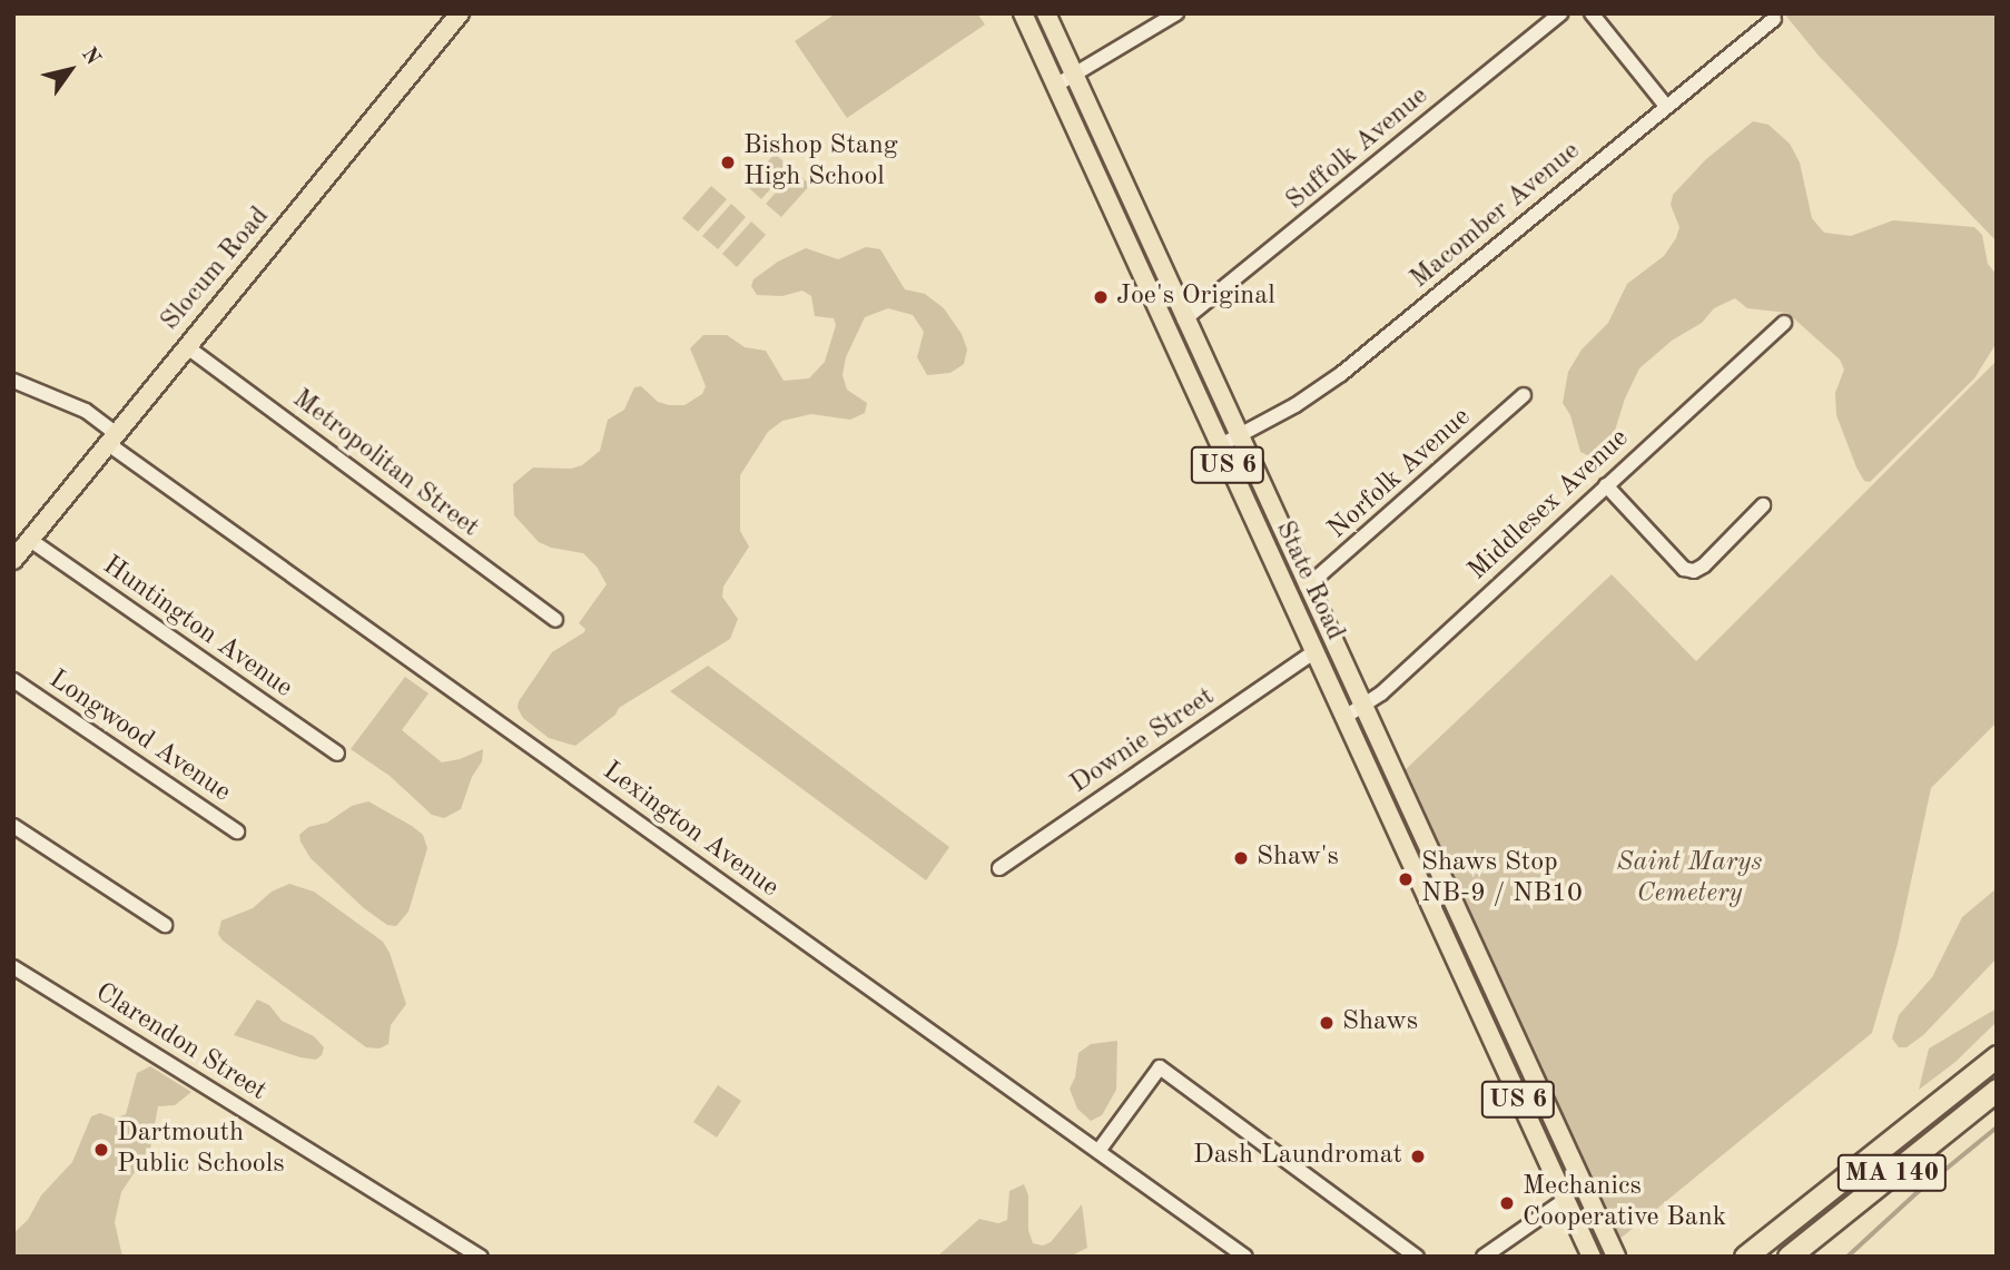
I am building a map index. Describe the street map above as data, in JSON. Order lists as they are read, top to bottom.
{
  "streets": {
    "highway": ["MA 140"],
    "main road": ["Slocum Road", "US 6", "State Road"],
    "street": [
      "Suffolk Avenue",
      "Macomber Avenue",
      "Metropolitan Street",
      "Norfolk Avenue",
      "Middlesex Avenue",
      "Huntington Avenue",
      "Longwood Avenue",
      "Downie Street",
      "Lexington Avenue",
      "Clarendon Street"
    ]
  },
  "crossings": [
    ["Suffolk Avenue", "State Road"],
    ["Macomber Avenue", "State Road"],
    ["Slocum Road", "Metropolitan Street"],
    ["Slocum Road", "Huntington Avenue"],
    ["Slocum Road", "Lexington Avenue"],
    ["US 6", "State Road"],
    ["Norfolk Avenue", "State Road"],
    ["Middlesex Avenue", "State Road"],
    ["State Road", "Downie Street"]
  ],
  "parks": ["Saint Marys Cemetery"],
  "places": [
    "Bishop Stang High School",
    "Joe's Original",
    "Shaw's",
    "Shaws Stop NB-9 / NB10",
    "Shaws",
    "Dartmouth Public Schools",
    "Dash Laundromat",
    "Mechanics Cooperative Bank"
  ],
  "north": "top right"
}
